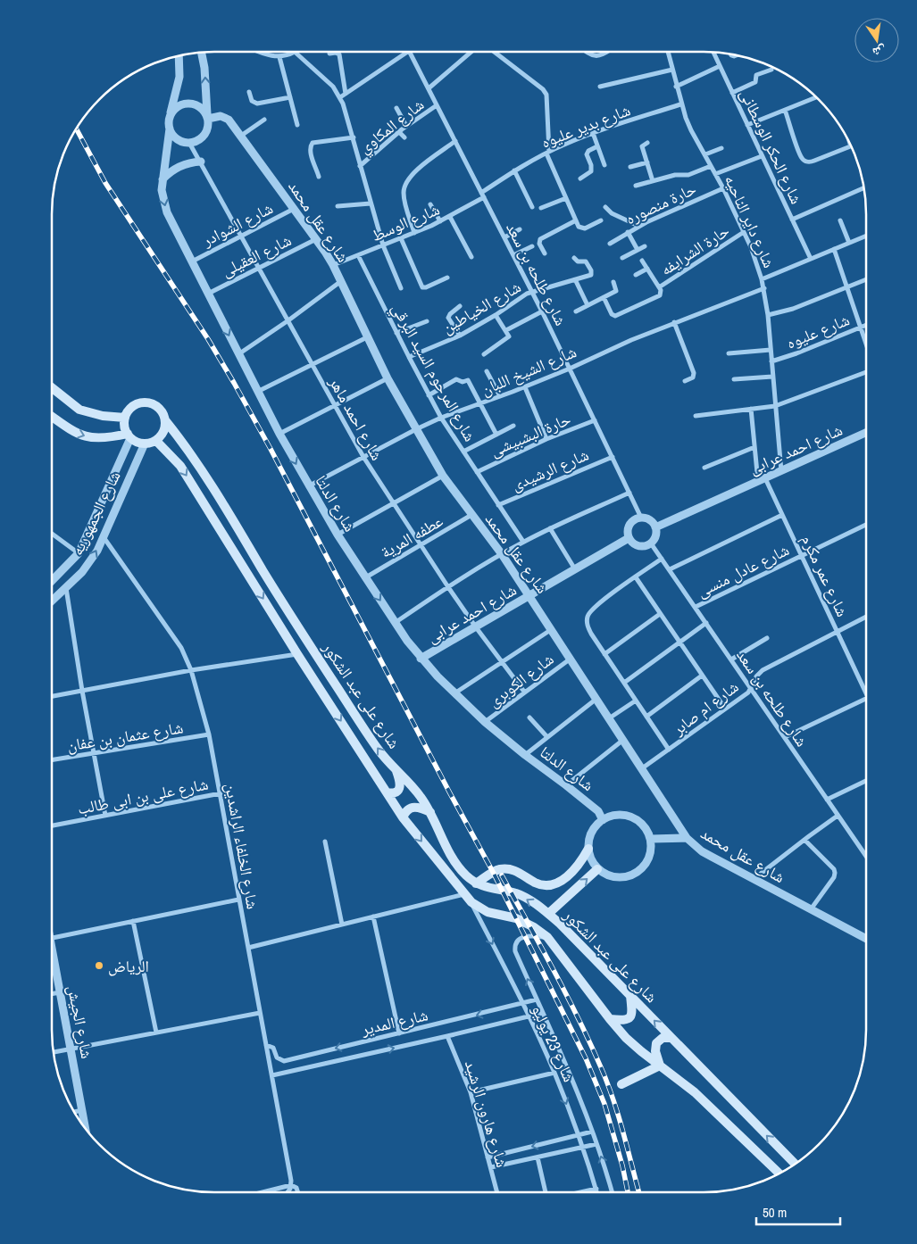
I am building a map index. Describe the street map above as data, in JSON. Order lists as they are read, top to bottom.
{
  "streets": {
    "main road": ["شارع على عبد الشكور"],
    "street": [
      "شارع المكاوي",
      "شارع بدير عليوه",
      "شارع الحكر الوسطانى",
      "حارة منصوره",
      "شارع عقل محمد",
      "شارع داير الناحيه",
      "شارع الوسط",
      "شارع الشوادر",
      "حارة الشرايفه",
      "شارع العقيلى",
      "شارع طلحه بن سعد",
      "شارع الخياطين",
      "شارع عليوه",
      "شارع الشيخ اللبان",
      "شارع المرحوم السيد البرقي",
      "شارع احمد ماهر",
      "حارة البشبيشى",
      "شارع احمد عرابى",
      "شارع الرشيدى",
      "شارع الدلتا",
      "شارع الجمهوريه",
      "عطفه المرية",
      "شارع عادل منسى",
      "شارع عمر مكرم",
      "شارع الكوبرى",
      "شارع ام صابر",
      "شارع عثمان بن عفان",
      "شارع على بن ابى طالب",
      "شارع الخلفاء الراشدين",
      "شارع الجيش",
      "شارع المدير",
      "شارع 23 يوليو",
      "شارع هارون الرشيد"
    ]
  },
  "crossings": [
    ["شارع المكاوي", "شارع طلحه بن سعد"],
    ["شارع بدير عليوه", "شارع داير الناحيه"],
    ["شارع بدير عليوه", "شارع طلحه بن سعد"],
    ["حارة منصوره", "شارع داير الناحيه"],
    ["شارع عقل محمد", "شارع الوسط"],
    ["شارع عقل محمد", "شارع الشوادر"],
    ["شارع عقل محمد", "شارع العقيلى"],
    ["شارع عقل محمد", "شارع الشيخ اللبان"],
    ["شارع عقل محمد", "شارع احمد ماهر"],
    ["شارع عقل محمد", "شارع احمد عرابى"],
    ["شارع عقل محمد", "شارع الدلتا"],
    ["شارع عقل محمد", "عطفه المرية"],
    ["شارع عقل محمد", "شارع الكوبرى"],
    ["شارع عقل محمد", "شارع ام صابر"],
    ["شارع داير الناحيه", "حارة الشرايفه"],
    ["شارع داير الناحيه", "شارع عليوه"],
    ["شارع داير الناحيه", "شارع الشيخ اللبان"],
    ["شارع داير الناحيه", "شارع احمد عرابى"],
    ["شارع الوسط", "شارع طلحه بن سعد"],
    ["شارع الوسط", "شارع المرحوم السيد البرقي"],
    ["شارع الشوادر", "شارع احمد ماهر"],
    ["شارع الشوادر", "شارع الدلتا"],
    ["شارع العقيلى", "شارع احمد ماهر"],
    ["شارع العقيلى", "شارع الدلتا"],
    ["شارع طلحه بن سعد", "شارع الخياطين"],
    ["شارع طلحه بن سعد", "شارع الشيخ اللبان"],
    ["شارع طلحه بن سعد", "حارة البشبيشى"],
    ["شارع طلحه بن سعد", "شارع احمد عرابى"],
    ["شارع طلحه بن سعد", "شارع الرشيدى"],
    ["شارع طلحه بن سعد", "شارع عادل منسى"],
    ["شارع طلحه بن سعد", "شارع ام صابر"],
    ["شارع الخياطين", "شارع المرحوم السيد البرقي"],
    ["شارع الشيخ اللبان", "شارع المرحوم السيد البرقي"],
    ["شارع الشيخ اللبان", "شارع احمد ماهر"],
    ["شارع الشيخ اللبان", "شارع الدلتا"],
    ["شارع المرحوم السيد البرقي", "حارة البشبيشى"],
    ["شارع المرحوم السيد البرقي", "شارع الرشيدى"],
    ["شارع احمد ماهر", "شارع احمد عرابى"],
    ["شارع احمد ماهر", "شارع الدلتا"],
    ["شارع احمد ماهر", "عطفه المرية"],
    ["شارع احمد ماهر", "شارع الكوبرى"],
    ["شارع احمد عرابى", "شارع الدلتا"],
    ["شارع احمد عرابى", "شارع عمر مكرم"],
    ["شارع الدلتا", "عطفه المرية"],
    ["شارع الدلتا", "شارع الكوبرى"],
    ["شارع الجمهوريه", "شارع على عبد الشكور"],
    ["شارع الجمهوريه", "شارع الخلفاء الراشدين"],
    ["شارع عادل منسى", "شارع عمر مكرم"],
    ["شارع عمر مكرم", "شارع ام صابر"],
    ["شارع على عبد الشكور", "شارع 23 يوليو"],
    ["شارع عثمان بن عفان", "شارع الخلفاء الراشدين"],
    ["شارع على بن ابى طالب", "شارع الخلفاء الراشدين"],
    ["شارع الخلفاء الراشدين", "شارع المدير"],
    ["شارع المدير", "شارع 23 يوليو"],
    ["شارع المدير", "شارع هارون الرشيد"]
  ],
  "places": ["الرياض"],
  "scale_bar": "50 m",
  "north": "bottom"
}
